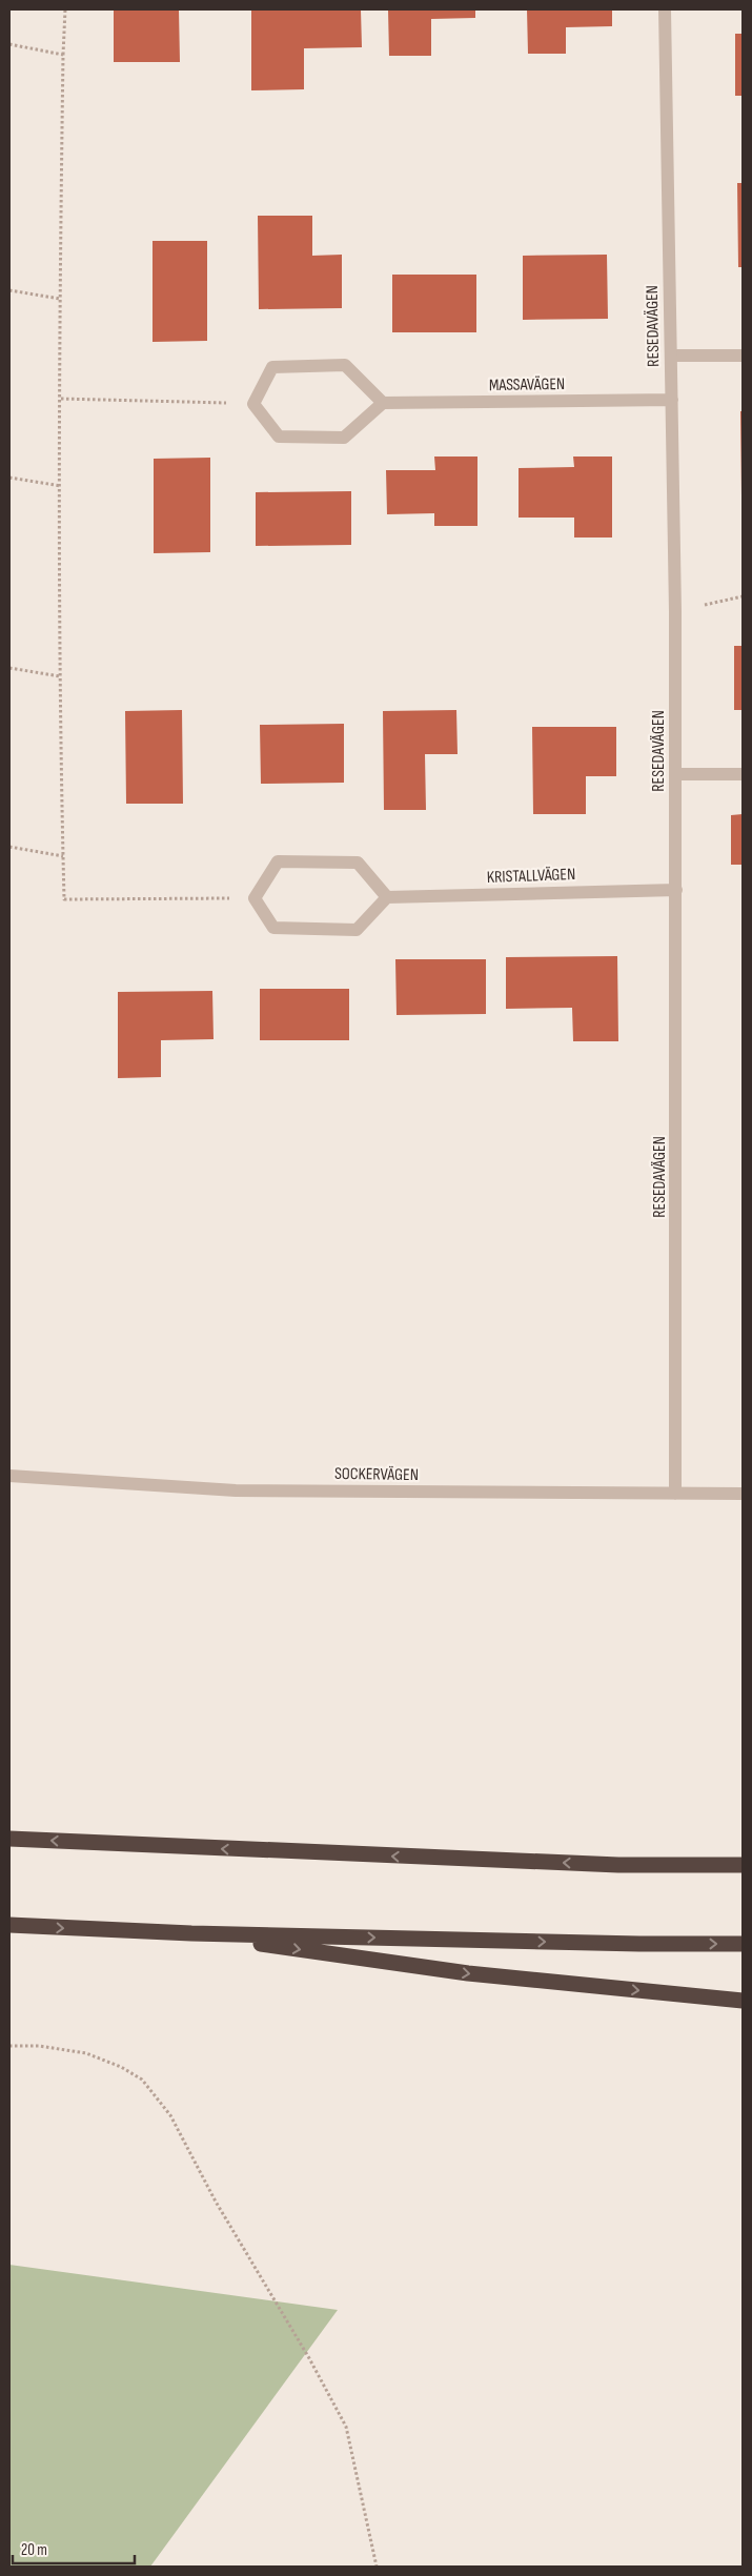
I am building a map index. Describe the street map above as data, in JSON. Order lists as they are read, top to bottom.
{
  "streets": {
    "street": [
      "RESEDAVÄGEN",
      "MASSAVÄGEN",
      "KRISTALLVÄGEN",
      "SOCKERVÄGEN"
    ]
  },
  "crossings": [
    ["RESEDAVÄGEN", "MASSAVÄGEN"],
    ["RESEDAVÄGEN", "KRISTALLVÄGEN"],
    ["RESEDAVÄGEN", "SOCKERVÄGEN"]
  ],
  "scale_bar": "20 m"
}
